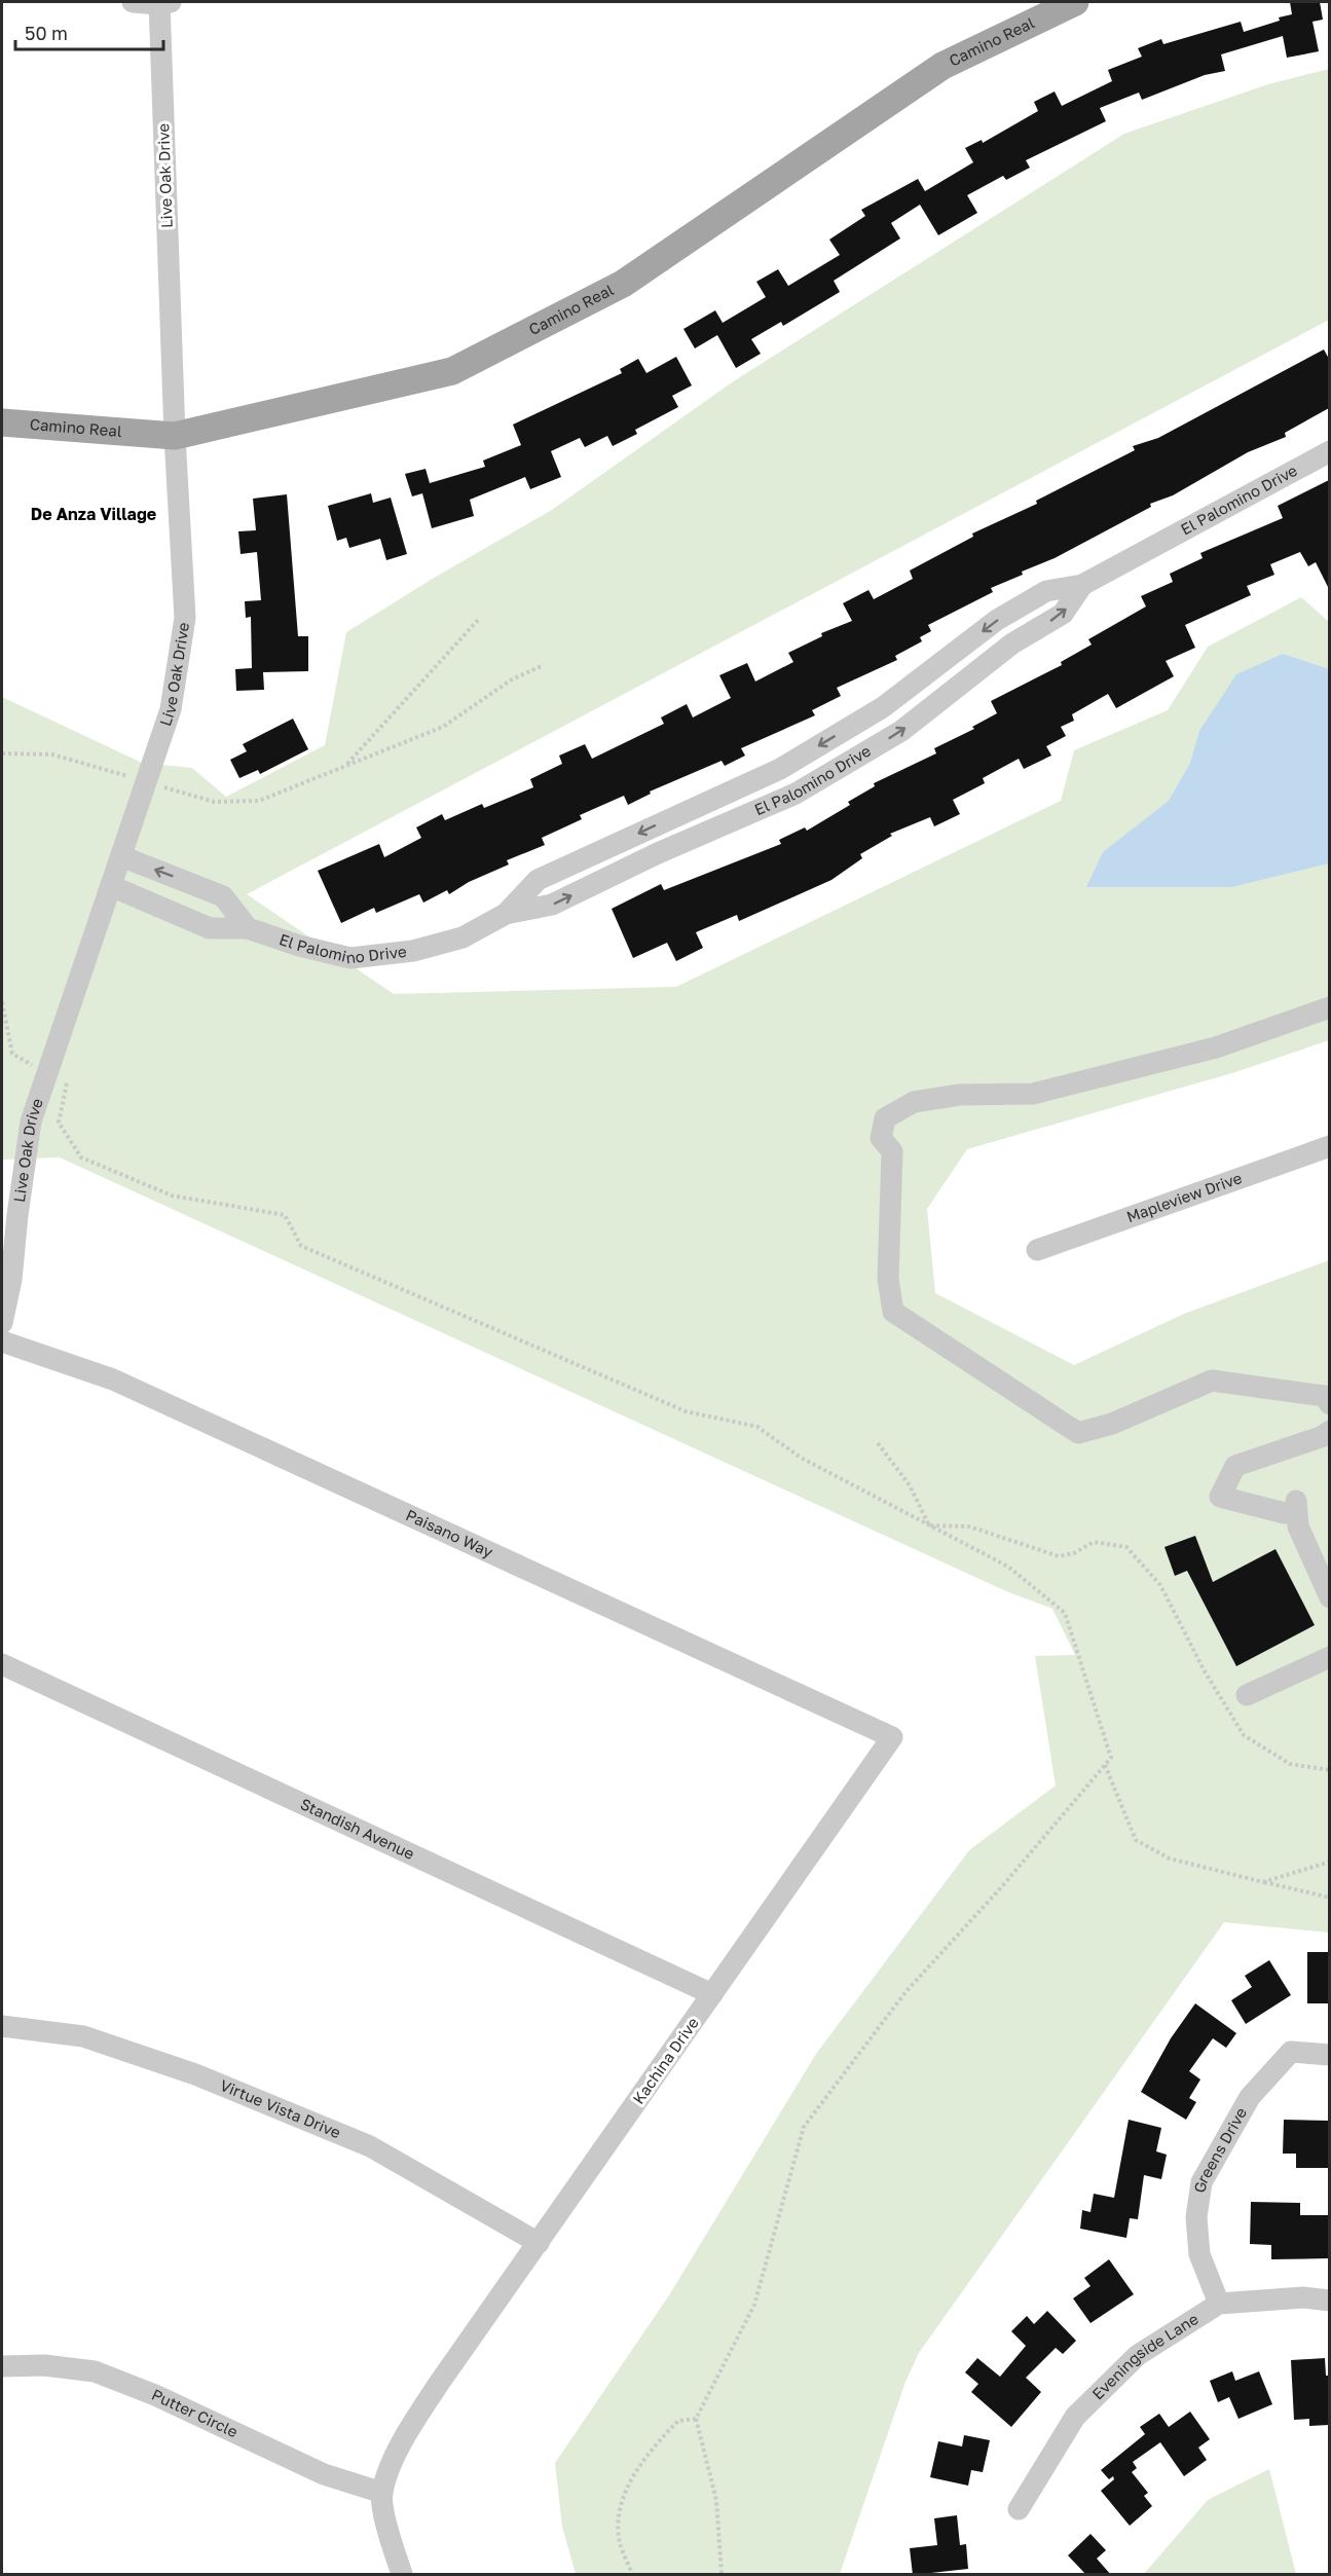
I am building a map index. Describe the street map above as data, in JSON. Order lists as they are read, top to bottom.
{
  "streets": {
    "main road": ["Camino Real"],
    "street": [
      "Live Oak Drive",
      "El Palomino Drive",
      "Mapleview Drive",
      "Paisano Way",
      "Standish Avenue",
      "Kachina Drive",
      "Virtue Vista Drive",
      "Greens Drive",
      "Eveningside Lane",
      "Putter Circle"
    ]
  },
  "crossings": [
    ["Camino Real", "Live Oak Drive"],
    ["Live Oak Drive", "El Palomino Drive"],
    ["Paisano Way", "Kachina Drive"],
    ["Standish Avenue", "Kachina Drive"],
    ["Kachina Drive", "Virtue Vista Drive"],
    ["Kachina Drive", "Putter Circle"],
    ["Greens Drive", "Eveningside Lane"]
  ],
  "districts": ["De Anza Village"],
  "scale_bar": "50 m"
}
